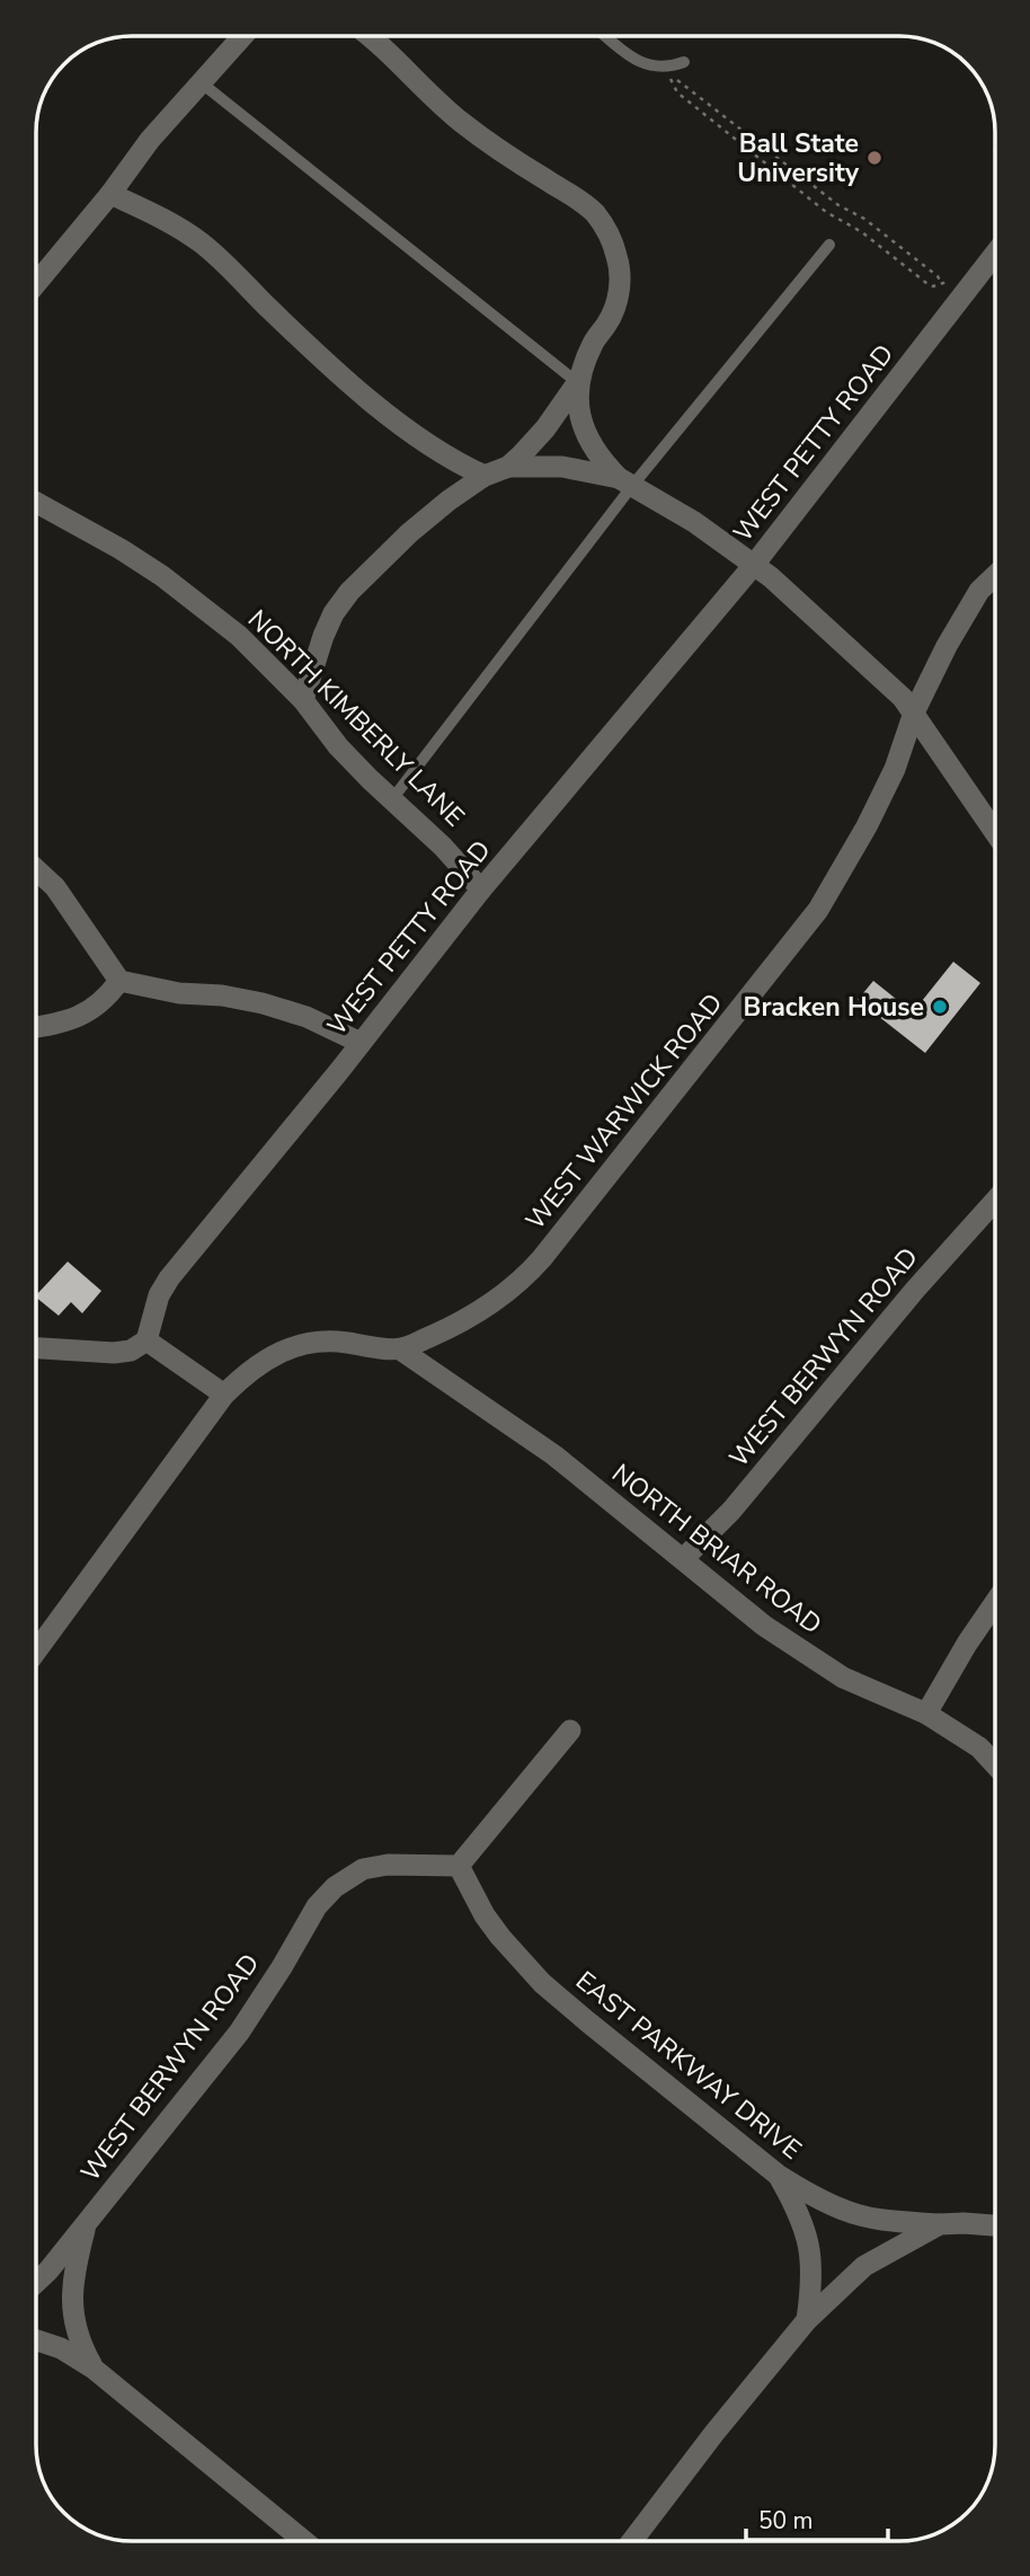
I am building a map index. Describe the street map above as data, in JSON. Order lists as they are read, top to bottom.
{
  "streets": {
    "street": [
      "WEST PETTY ROAD",
      "NORTH KIMBERLY LANE",
      "WEST WARWICK ROAD",
      "WEST BERWYN ROAD",
      "NORTH BRIAR ROAD",
      "EAST PARKWAY DRIVE"
    ]
  },
  "crossings": [
    ["WEST PETTY ROAD", "NORTH KIMBERLY LANE"],
    ["WEST WARWICK ROAD", "NORTH BRIAR ROAD"],
    ["WEST BERWYN ROAD", "NORTH BRIAR ROAD"],
    ["WEST BERWYN ROAD", "EAST PARKWAY DRIVE"]
  ],
  "places": ["Ball State University", "Bracken House"],
  "scale_bar": "50 m"
}
